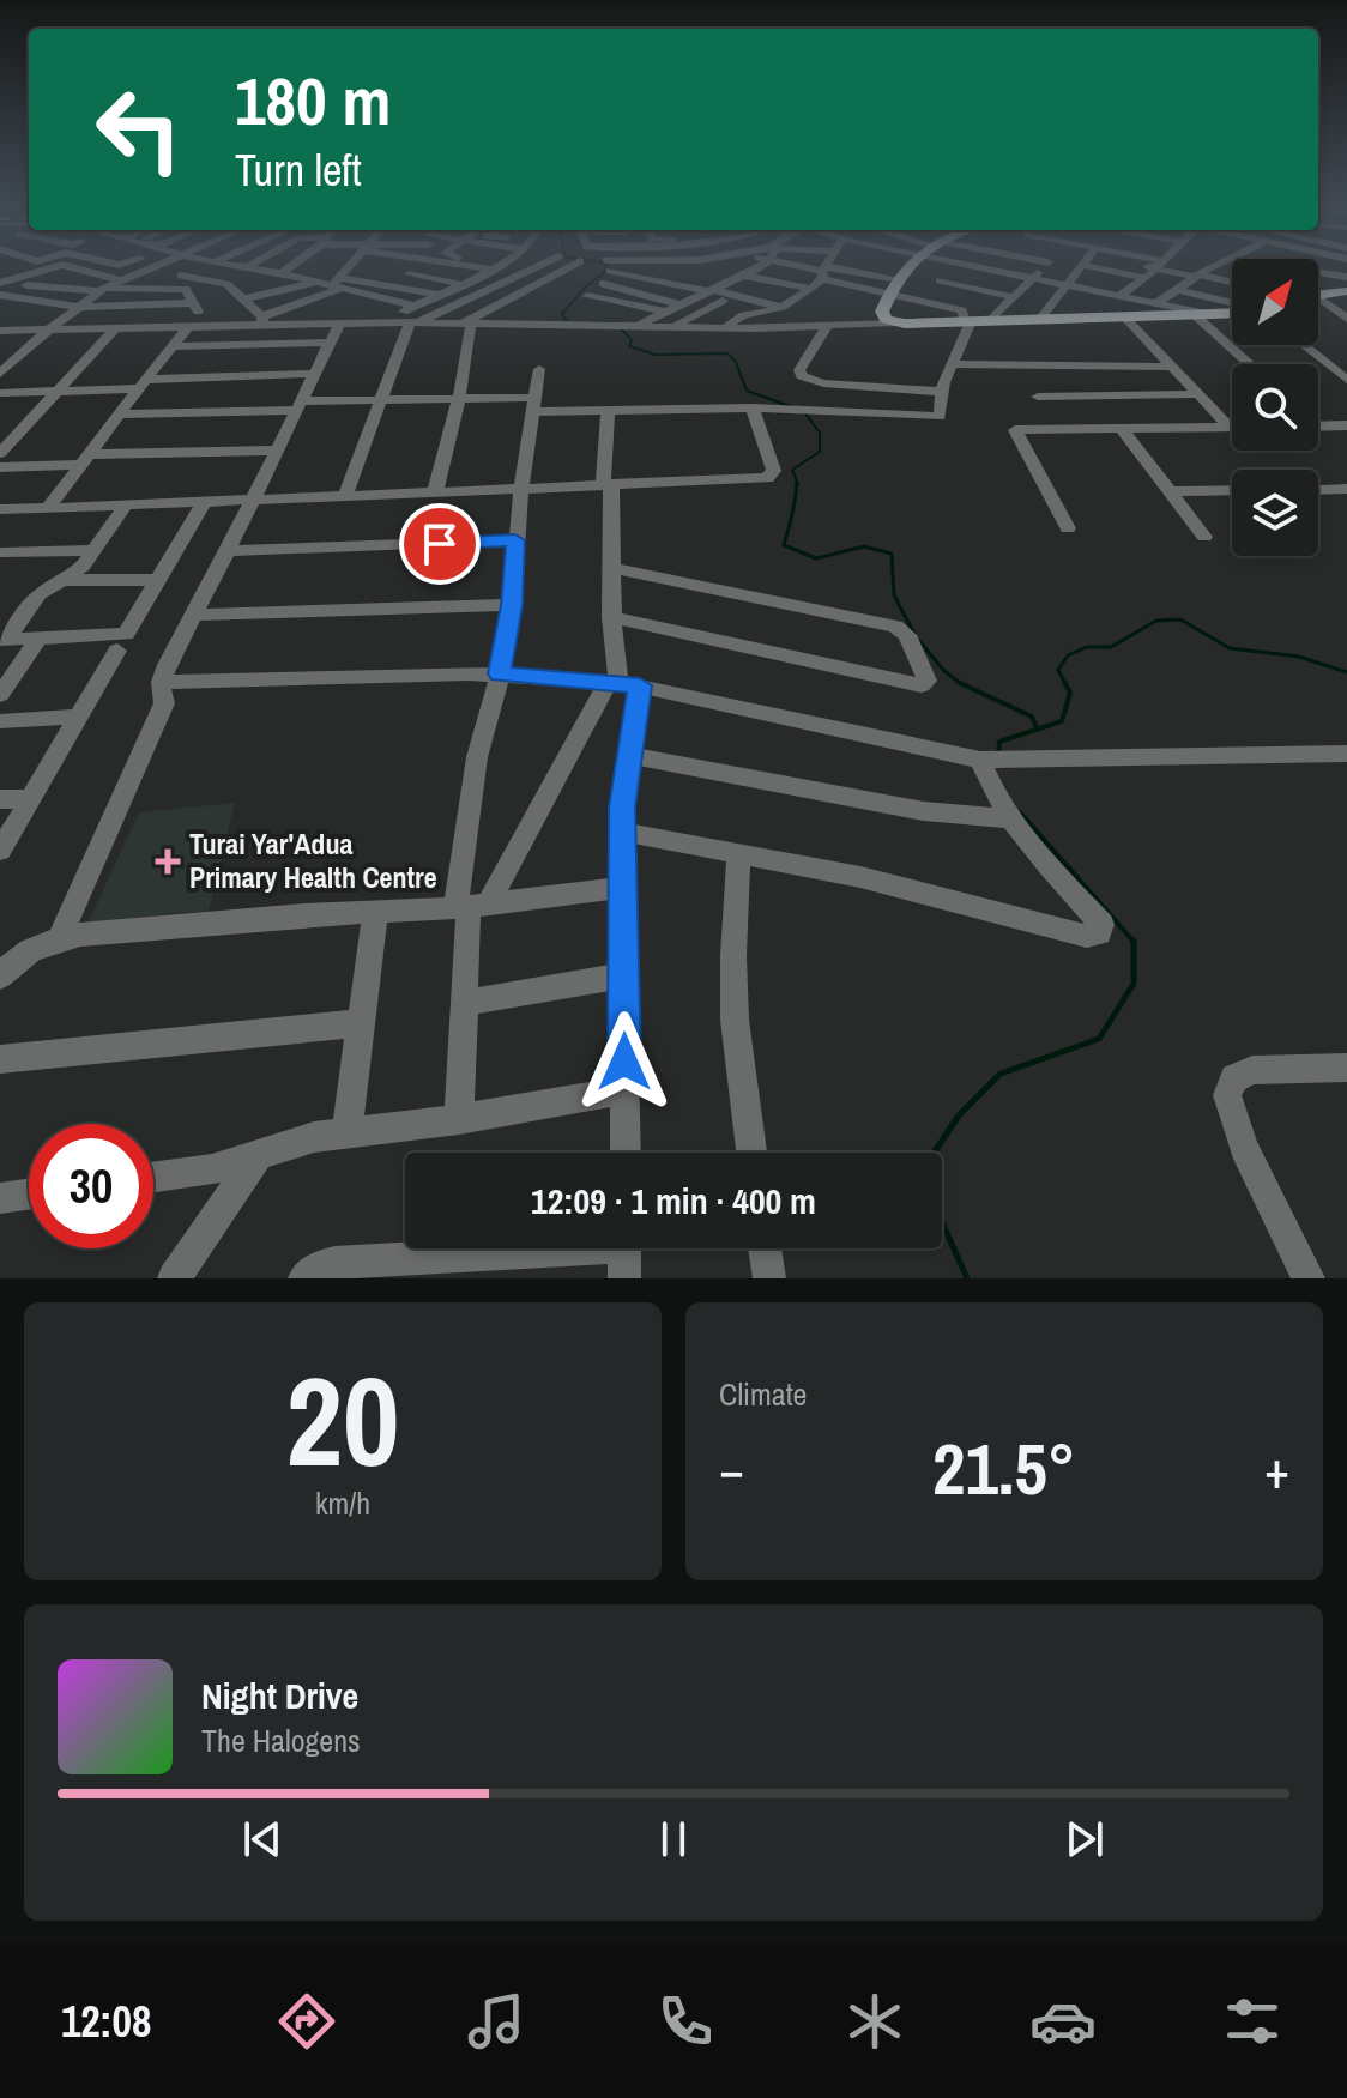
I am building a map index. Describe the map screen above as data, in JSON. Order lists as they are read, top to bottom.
{
  "places": {
    "health": ["Turai Yar'Adua Primary Health Centre"]
  },
  "north": "top right",
  "page": {
    "turn": ["180 m", "Turn left"],
    "limit": "30",
    "trip": "12:09 · 1 min · 400 m",
    "tile": [
      ["20", "km/h"],
      "Climate"
    ],
    "heat": ["−", "21.5°", "+"],
    "song": ["Night Drive", "The Halogens"],
    "tabs": "12:08"
  }
}
